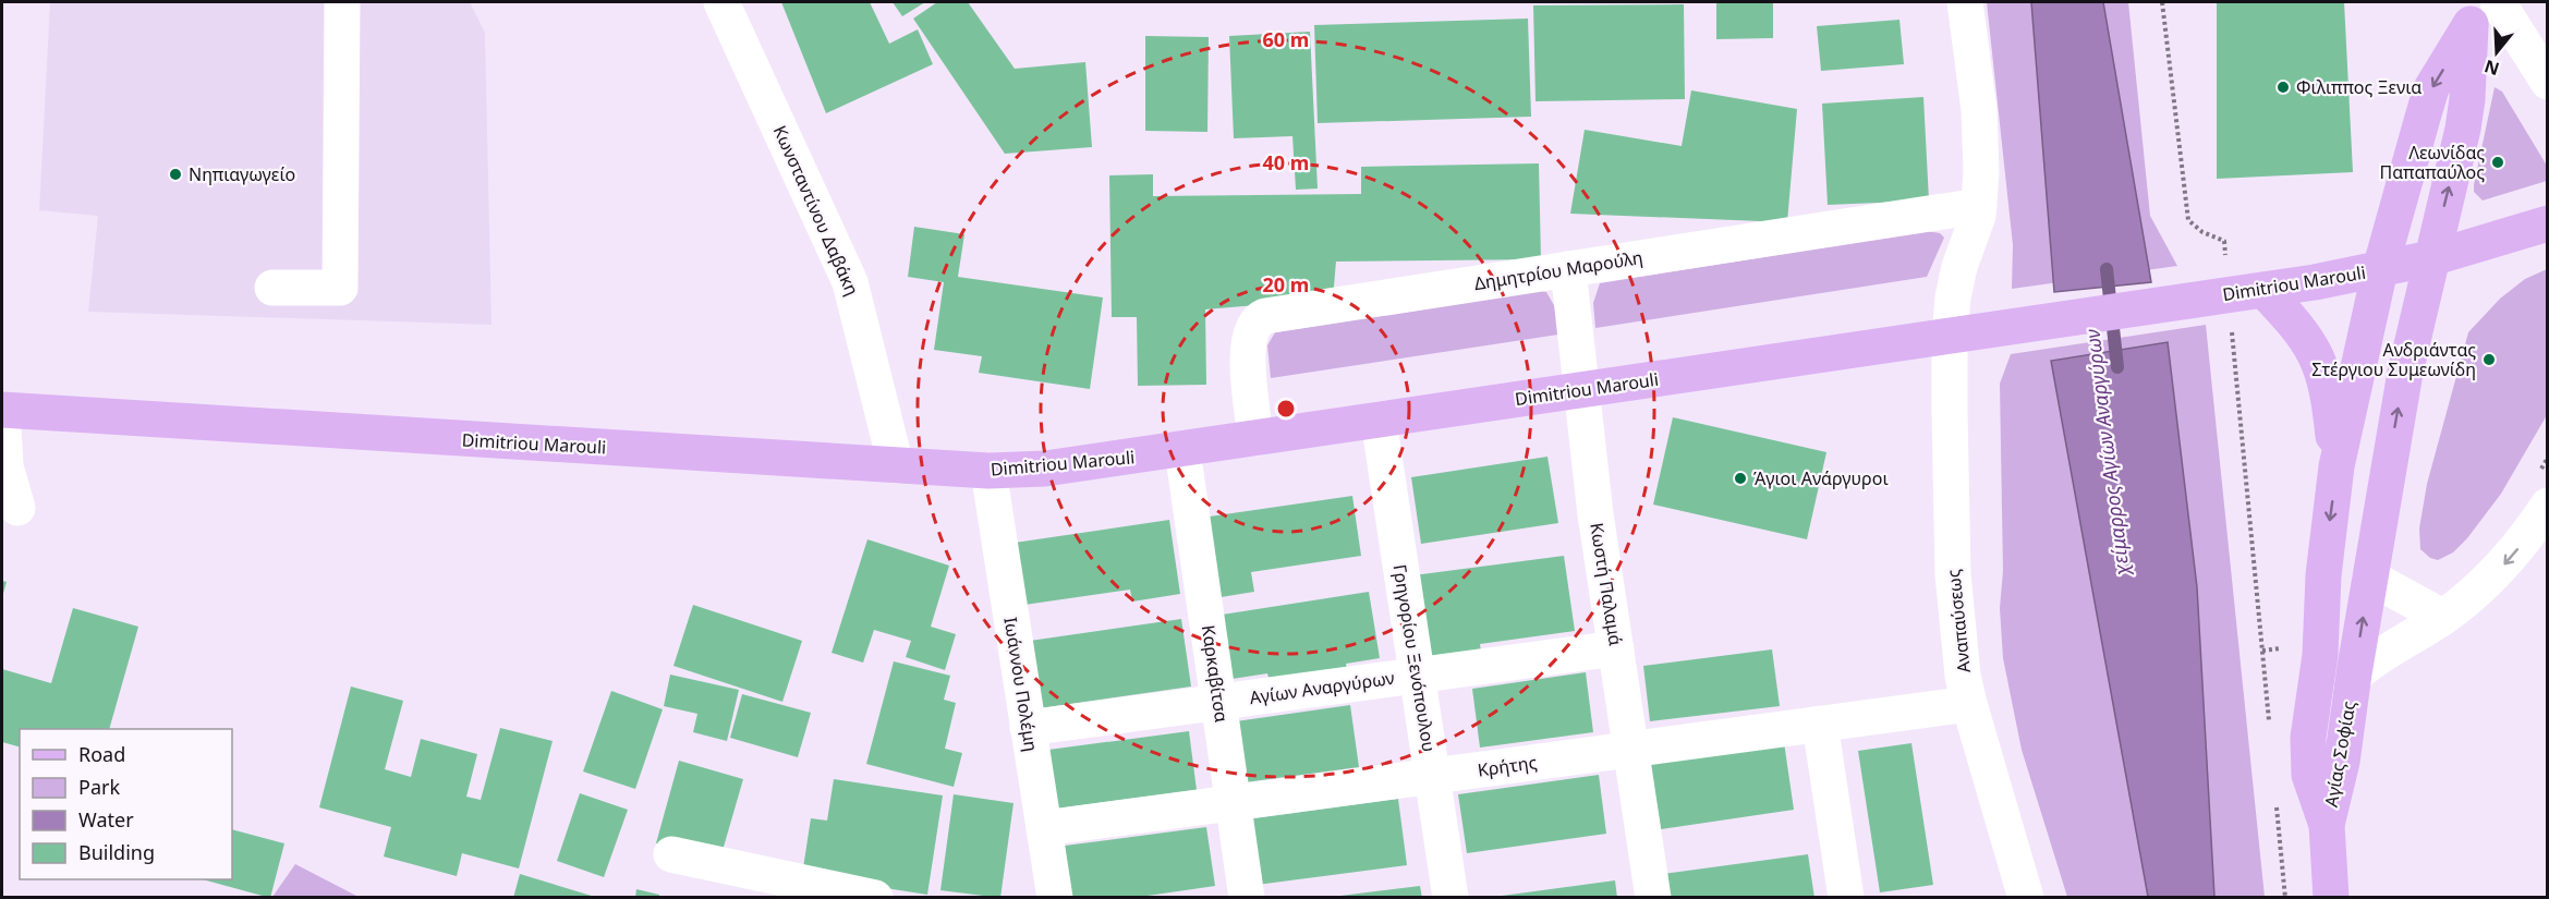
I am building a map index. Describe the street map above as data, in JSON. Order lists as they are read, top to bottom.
{
  "streets": {
    "main road": ["Dimitriou Marouli", "Αγίας Σοφίας"],
    "street": [
      "Κωνσταντίνου Δαβάκη",
      "Δημητρίου Μαρούλη",
      "Κωστή Παλαμά",
      "Αναπαύσεως",
      "Γρηγορίου Ξενόπουλου",
      "Καρκαβίτσα",
      "Ιωάννου Πολέμη",
      "Αγίων Αναργύρων",
      "Κρήτης"
    ]
  },
  "crossings": [
    ["Κωνσταντίνου Δαβάκη", "Dimitriou Marouli"],
    ["Δημητρίου Μαρούλη", "Dimitriou Marouli"],
    ["Δημητρίου Μαρούλη", "Κωστή Παλαμά"],
    ["Δημητρίου Μαρούλη", "Αναπαύσεως"],
    ["Dimitriou Marouli", "Κωστή Παλαμά"],
    ["Dimitriou Marouli", "Αναπαύσεως"],
    ["Dimitriou Marouli", "Γρηγορίου Ξενόπουλου"],
    ["Dimitriou Marouli", "Καρκαβίτσα"],
    ["Dimitriou Marouli", "Ιωάννου Πολέμη"],
    ["Dimitriou Marouli", "Αγίας Σοφίας"],
    ["Κωστή Παλαμά", "Αγίων Αναργύρων"],
    ["Κωστή Παλαμά", "Κρήτης"],
    ["Αναπαύσεως", "Κρήτης"],
    ["Γρηγορίου Ξενόπουλου", "Αγίων Αναργύρων"],
    ["Γρηγορίου Ξενόπουλου", "Κρήτης"],
    ["Καρκαβίτσα", "Αγίων Αναργύρων"],
    ["Καρκαβίτσα", "Κρήτης"],
    ["Ιωάννου Πολέμη", "Αγίων Αναργύρων"],
    ["Ιωάννου Πολέμη", "Κρήτης"]
  ],
  "water": ["χείμαρρος Αγίων Αναργύρων"],
  "places": [
    "Φιλιππος Ξενια",
    "Λεωνίδας Παπαπαύλος",
    "Νηπιαγωγείο",
    "Ανδριάντας Στέργιου Συμεωνίδη",
    "Άγιοι Ανάργυροι"
  ],
  "legend": [
    "Road",
    "Park",
    "Water",
    "Building"
  ],
  "north": "bottom",
  "rings": ["60 m", "40 m", "20 m"]
}
